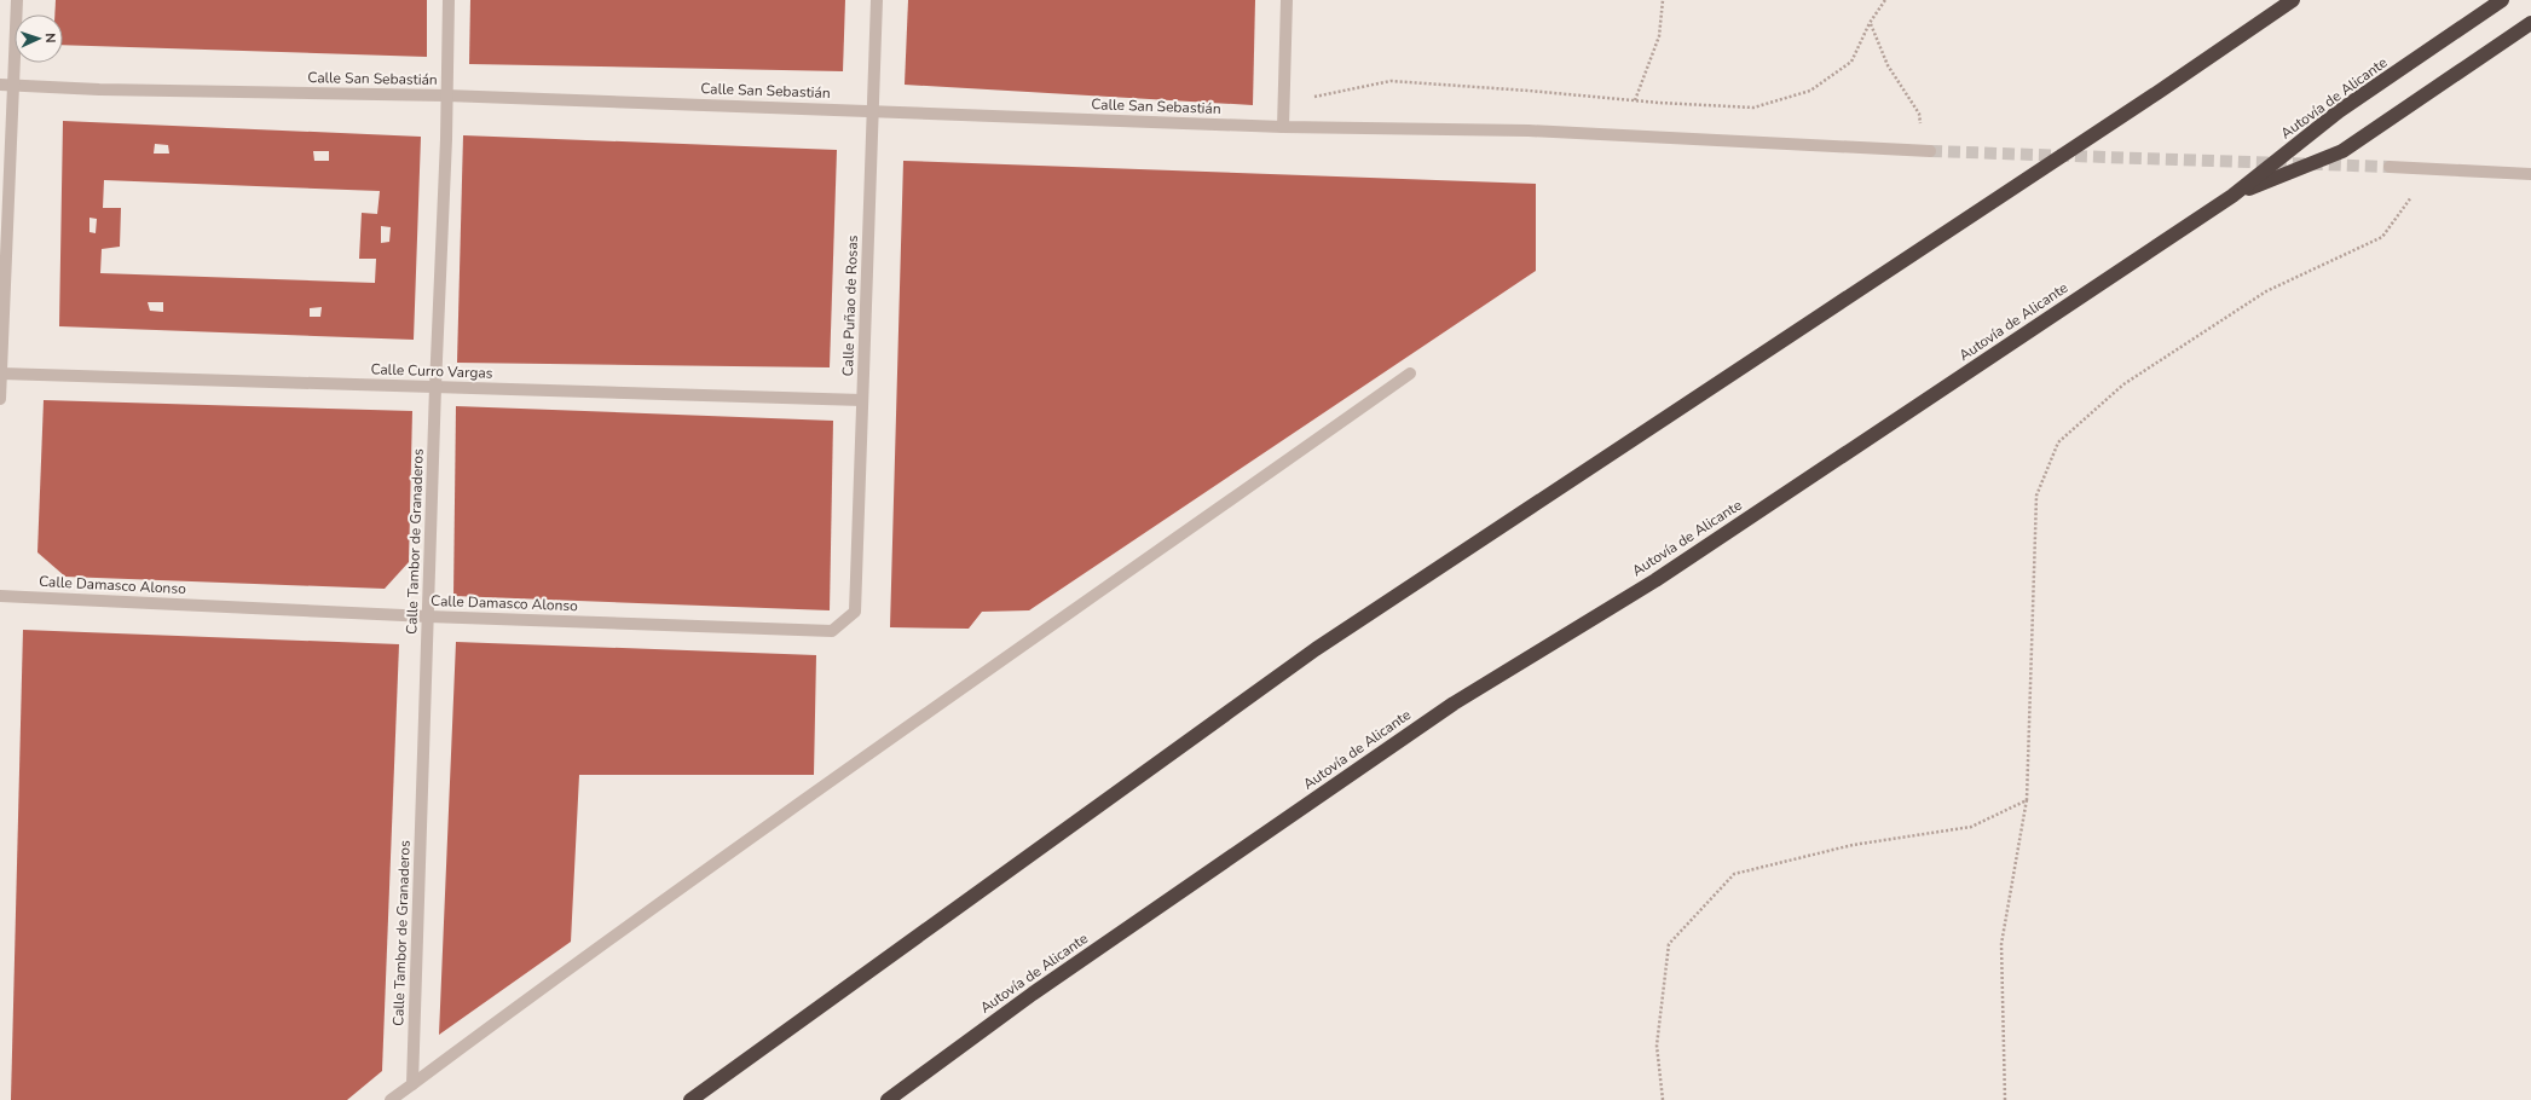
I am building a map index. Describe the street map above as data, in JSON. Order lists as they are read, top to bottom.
{
  "streets": {
    "highway": ["Autovía de Alicante"],
    "street": [
      "Calle San Sebastián",
      "Calle Puñao de Rosas",
      "Calle Curro Vargas",
      "Calle Tambor de Granaderos",
      "Calle Damasco Alonso"
    ]
  },
  "crossings": [
    ["Calle San Sebastián", "Calle Puñao de Rosas"],
    ["Calle San Sebastián", "Calle Tambor de Granaderos"],
    ["Calle Puñao de Rosas", "Calle Curro Vargas"],
    ["Calle Puñao de Rosas", "Calle Damasco Alonso"],
    ["Calle Curro Vargas", "Calle Tambor de Granaderos"],
    ["Calle Tambor de Granaderos", "Calle Damasco Alonso"]
  ],
  "north": "right"
}
